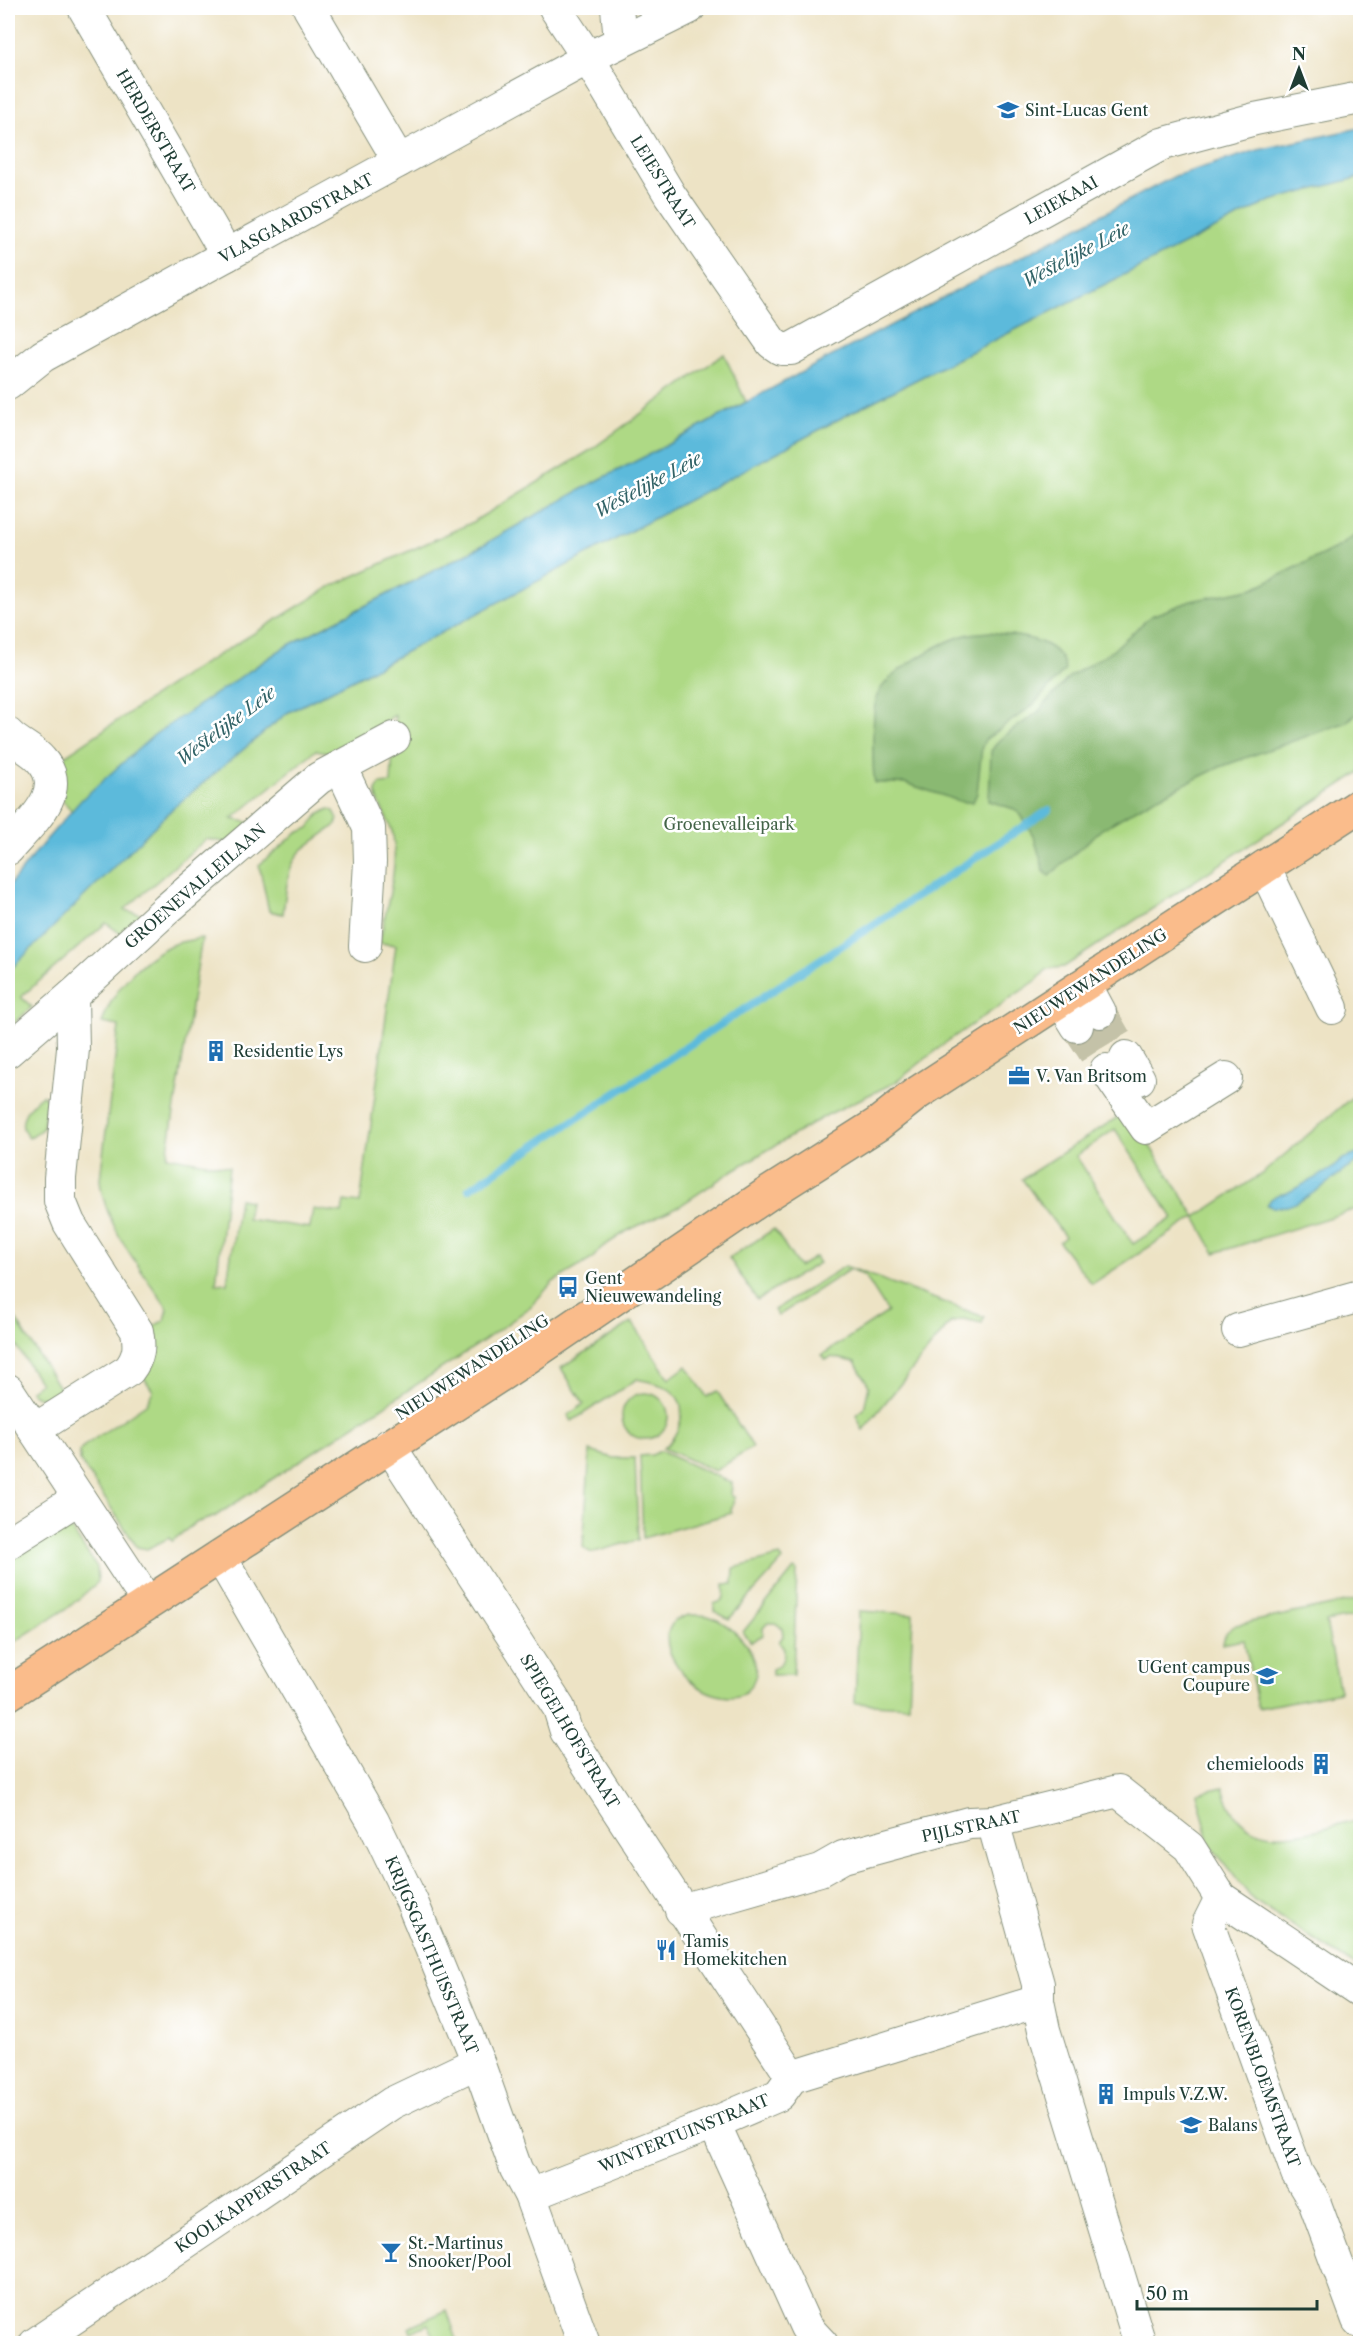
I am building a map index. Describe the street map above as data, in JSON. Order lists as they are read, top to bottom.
{
  "streets": {
    "main road": ["NIEUWEWANDELING"],
    "street": [
      "HERDERSTRAAT",
      "LEIESTRAAT",
      "LEIEKAAI",
      "VLASGAARDSTRAAT",
      "GROENEVALLEILAAN",
      "SPIEGELHOFSTRAAT",
      "PIJLSTRAAT",
      "KRIJGSGASTHUISSTRAAT",
      "KORENBLOEMSTRAAT",
      "WINTERTUINSTRAAT",
      "KOOLKAPPERSTRAAT"
    ]
  },
  "crossings": [
    ["HERDERSTRAAT", "VLASGAARDSTRAAT"],
    ["LEIESTRAAT", "LEIEKAAI"],
    ["LEIESTRAAT", "VLASGAARDSTRAAT"],
    ["NIEUWEWANDELING", "SPIEGELHOFSTRAAT"],
    ["NIEUWEWANDELING", "KRIJGSGASTHUISSTRAAT"],
    ["SPIEGELHOFSTRAAT", "PIJLSTRAAT"],
    ["SPIEGELHOFSTRAAT", "WINTERTUINSTRAAT"],
    ["PIJLSTRAAT", "KORENBLOEMSTRAAT"],
    ["KRIJGSGASTHUISSTRAAT", "WINTERTUINSTRAAT"],
    ["KRIJGSGASTHUISSTRAAT", "KOOLKAPPERSTRAAT"]
  ],
  "water": ["Westelijke Leie"],
  "parks": ["Groenevalleipark"],
  "places": {
    "school or university": ["Sint-Lucas Gent", "UGent campus Coupure", "Balans"],
    "building": ["Residentie Lys", "chemieloods", "Impuls V.Z.W."],
    "office": ["V. Van Britsom"],
    "bus stop": ["Gent Nieuwewandeling"],
    "restaurant": ["Tamis Homekitchen"],
    "bar": ["St.-Martinus Snooker/Pool"]
  },
  "scale_bar": "50 m",
  "north": "top"
}
